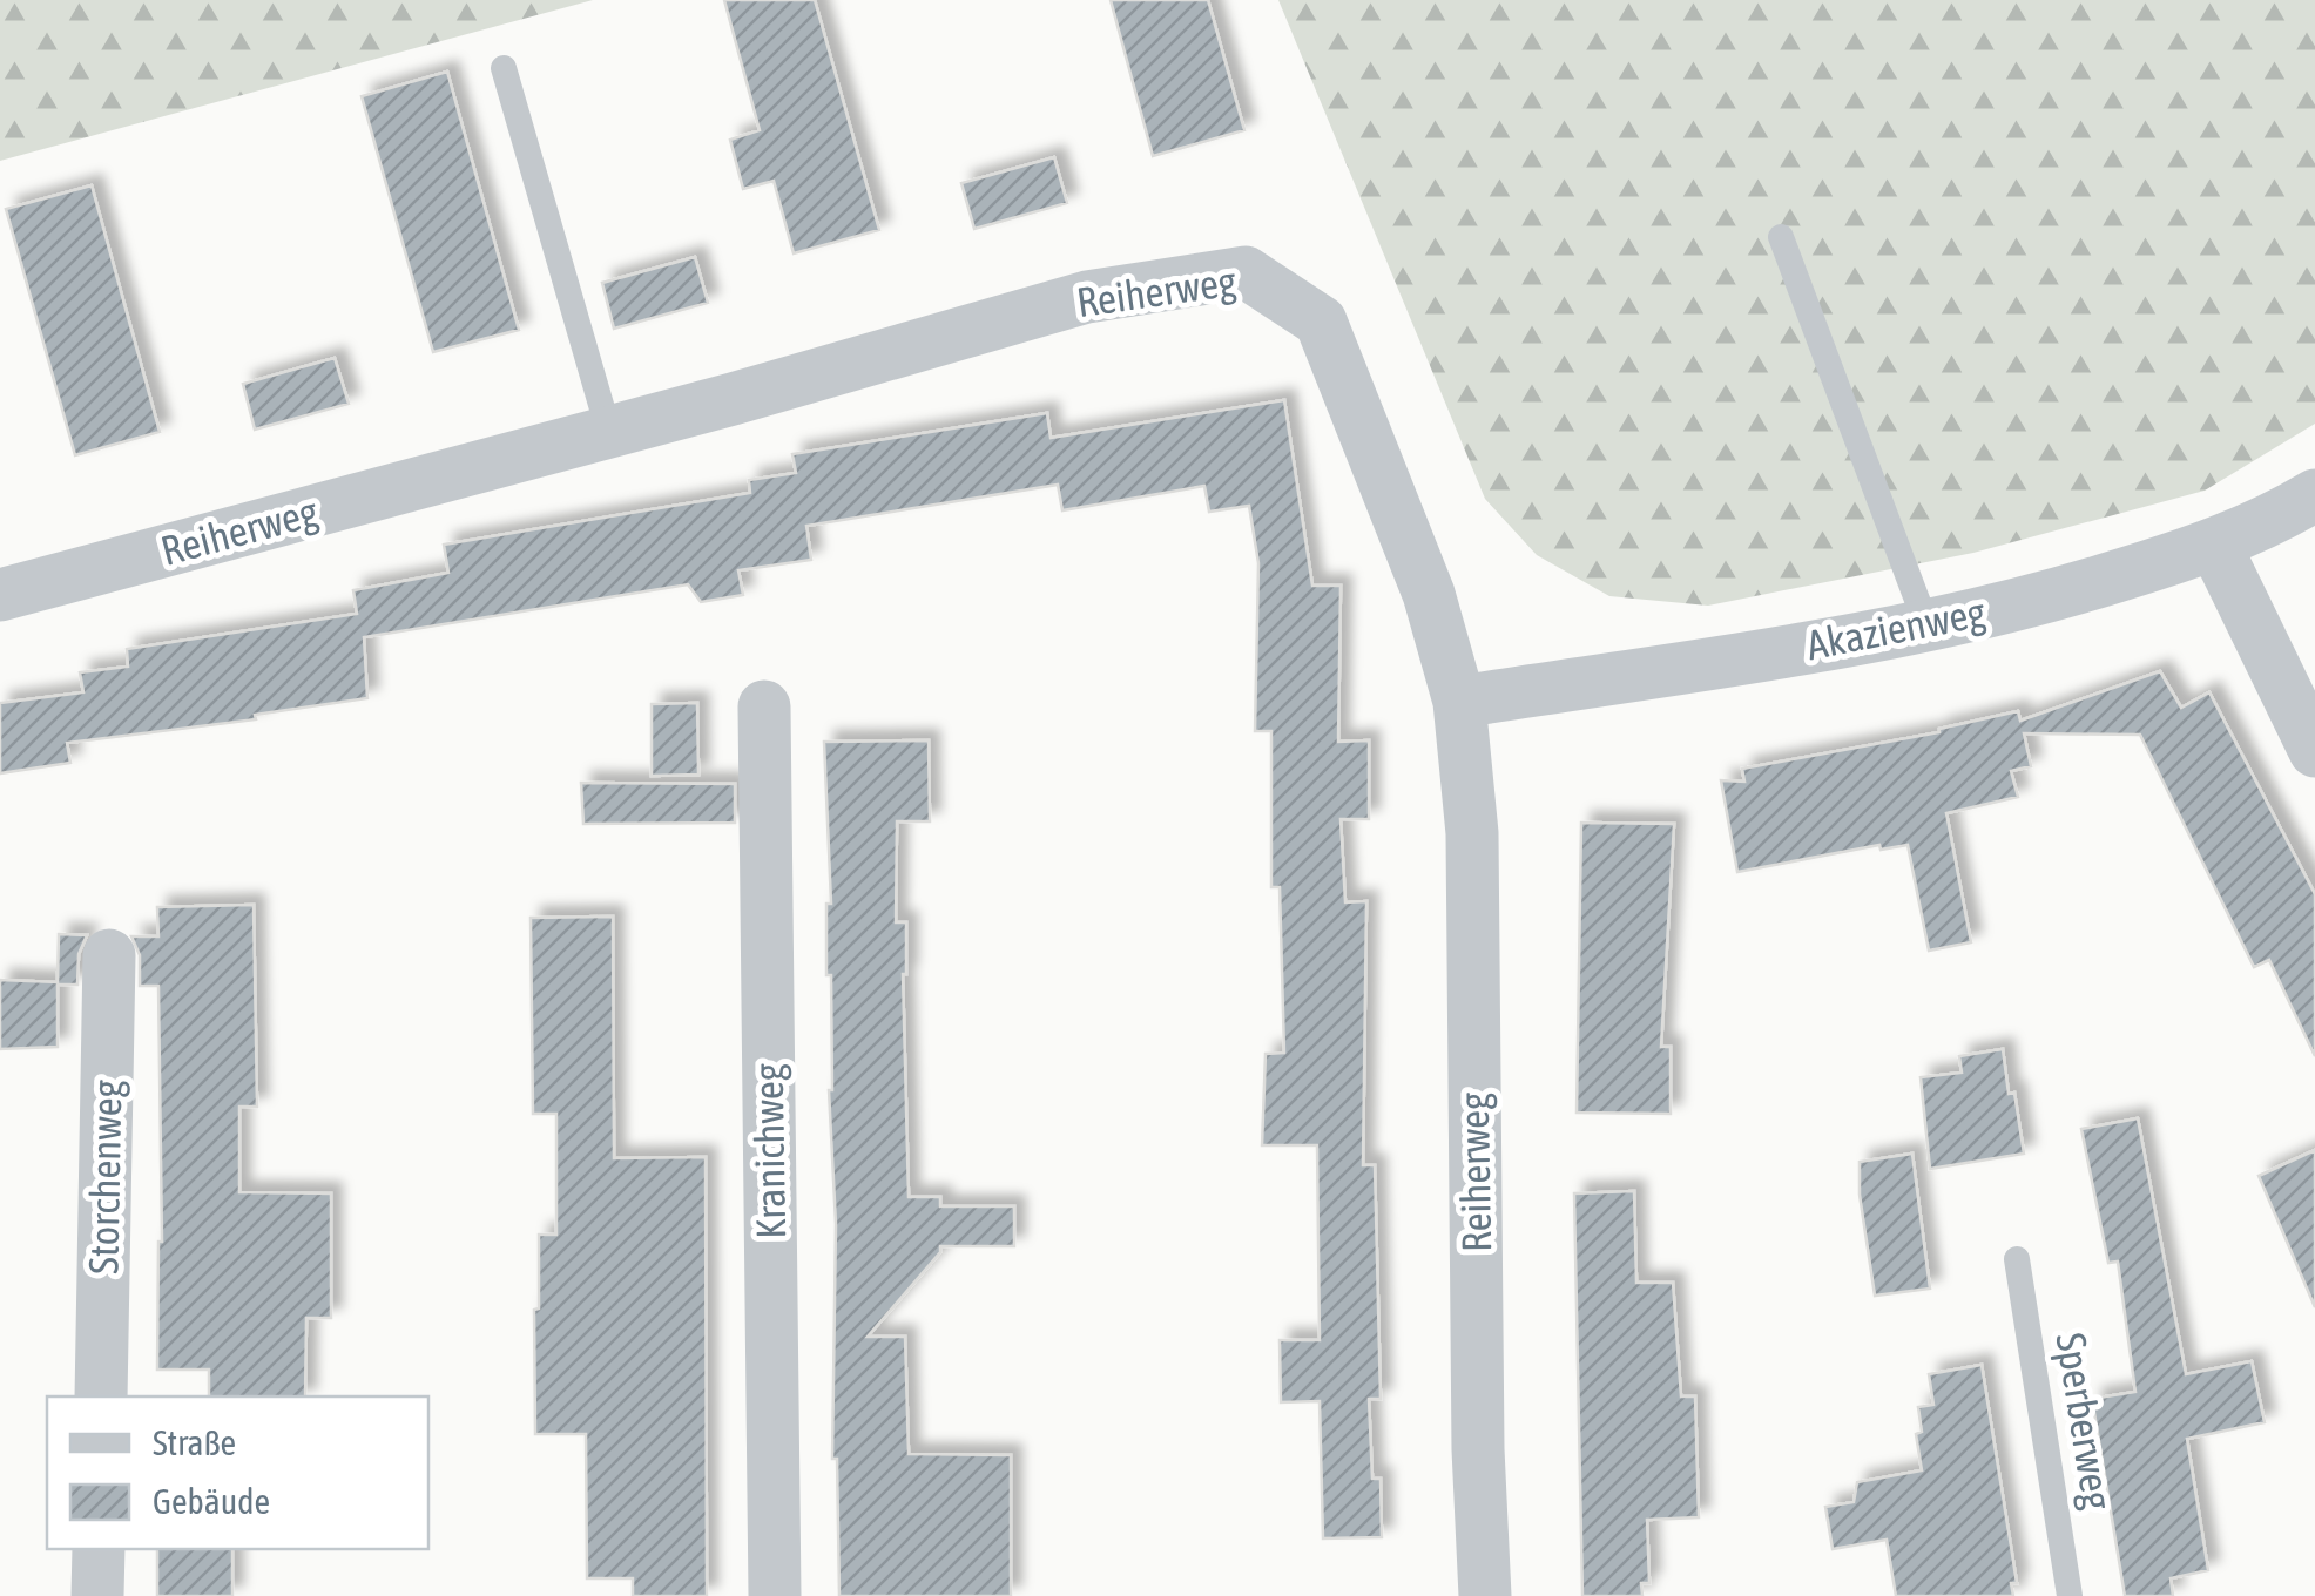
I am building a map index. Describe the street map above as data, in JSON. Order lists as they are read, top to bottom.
{
  "streets": {
    "street": [
      "Reiherweg",
      "Akazienweg",
      "Kranichweg",
      "Storchenweg"
    ],
    "lane": ["Sperberweg"]
  },
  "crossings": [
    ["Reiherweg", "Akazienweg"]
  ],
  "legend": ["Straße", "Gebäude"]
}
